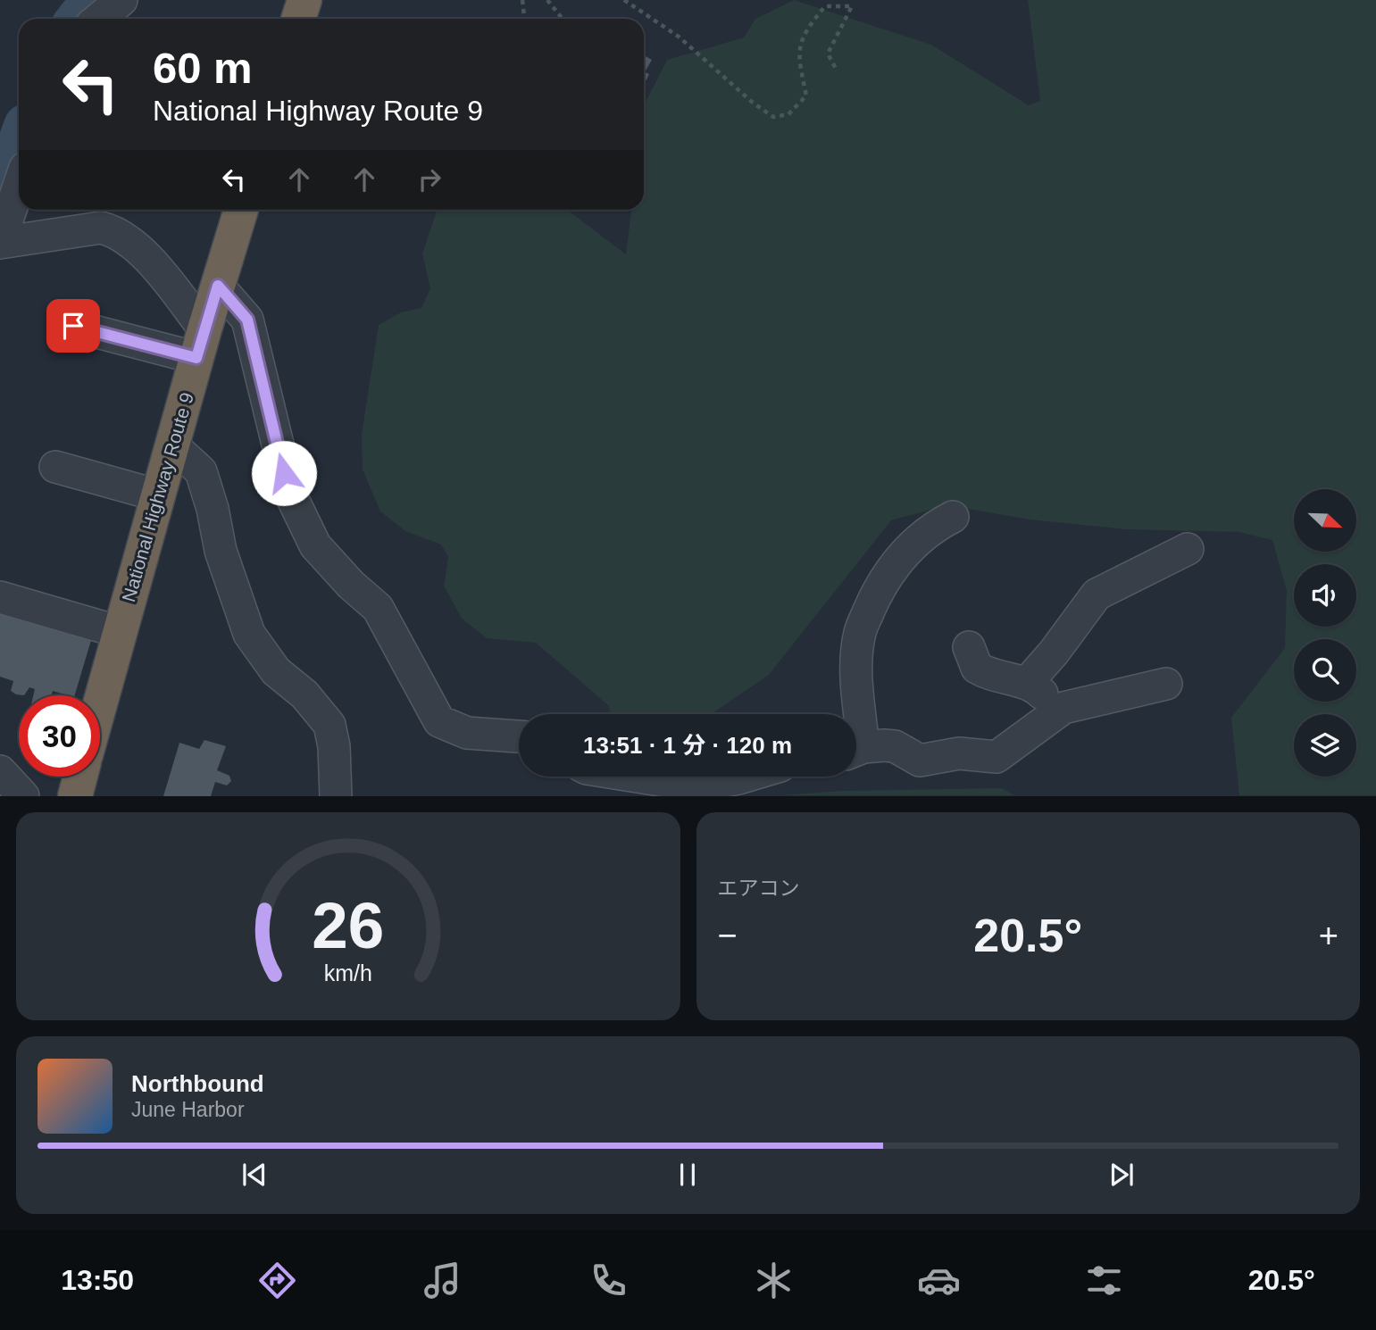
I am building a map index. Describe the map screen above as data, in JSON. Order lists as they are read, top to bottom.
{
  "streets": {
    "highway": ["National Highway Route 9"]
  },
  "north": "bottom right",
  "page": {
    "turn": ["60 m", "National Highway Route 9"],
    "limit": "30",
    "trip": "13:51 · 1 分 · 120 m",
    "tile": "エアコン",
    "heat": ["−", "20.5°", "+"],
    "song": ["Northbound", "June Harbor"],
    "tabs": ["13:50", "20.5°"],
    "gauge": ["26", "km/h"]
  }
}
